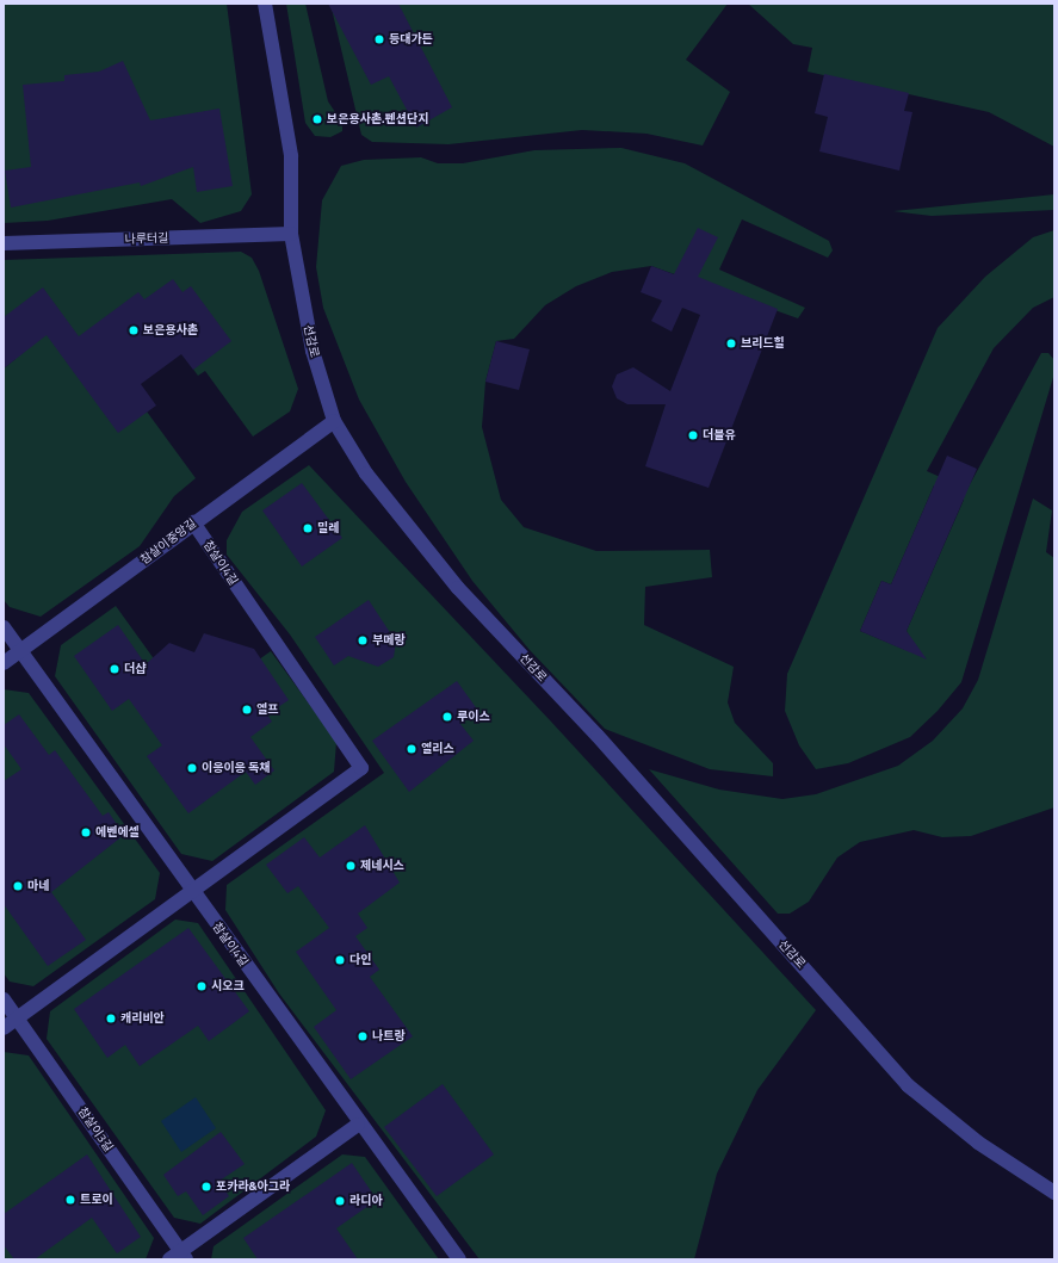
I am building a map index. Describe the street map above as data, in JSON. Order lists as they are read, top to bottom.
{
  "streets": {
    "street": [
      "나루터길",
      "선감로",
      "참살이중앙길",
      "참살이4길",
      "참살이3길"
    ]
  },
  "crossings": [
    ["나루터길", "선감로"],
    ["선감로", "참살이중앙길"],
    ["참살이중앙길", "참살이4길"]
  ],
  "places": [
    "등대가든",
    "보은용사촌.펜션단지",
    "보은용사촌",
    "브리드힐",
    "더블유",
    "밀레",
    "부메랑",
    "더샵",
    "엘프",
    "루이스",
    "엘리스",
    "이응이응 독채",
    "에벤에셀",
    "제네시스",
    "마네",
    "다인",
    "시오크",
    "캐리비안",
    "나트랑",
    "포카라&아그라",
    "트로이",
    "라디아"
  ]
}
